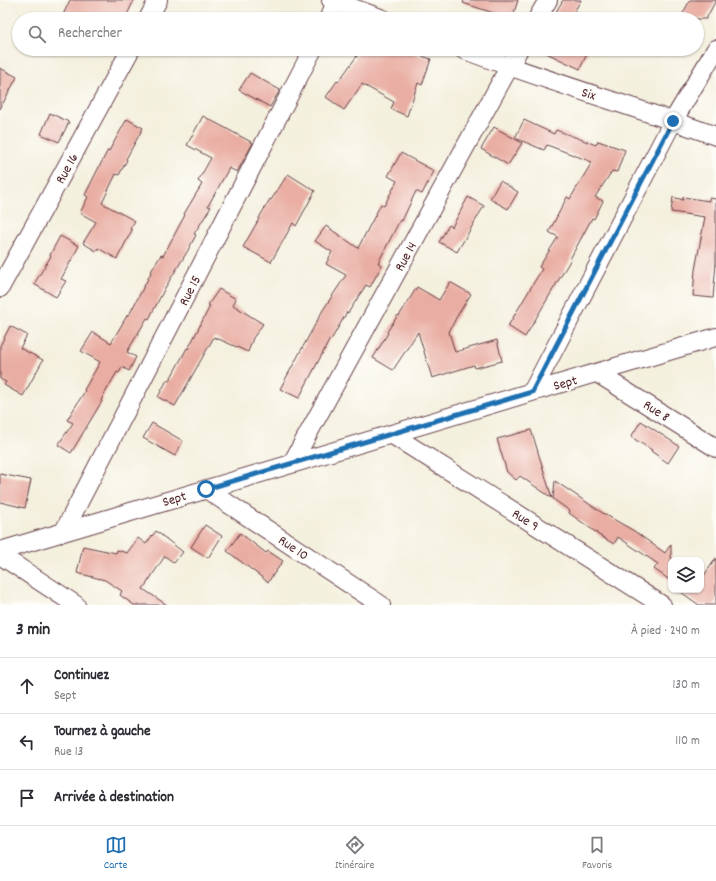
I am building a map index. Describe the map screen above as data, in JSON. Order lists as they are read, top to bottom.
{
  "streets": {
    "street": [
      "Six",
      "Rue 16",
      "Rue 14",
      "Rue 15",
      "Sept",
      "Rue 8",
      "Rue 9",
      "Rue 10"
    ]
  },
  "crossings": [
    ["Six", "Rue 14"],
    ["Rue 14", "Sept"],
    ["Rue 15", "Sept"],
    ["Sept", "Rue 8"],
    ["Sept", "Rue 9"],
    ["Sept", "Rue 10"]
  ],
  "page": {
    "search": "Rechercher",
    "heading": ["3 min", "À pied · 240 m"],
    "list": [
      ["Continuez", "Sept", "130 m"],
      ["Tournez à gauche", "Rue 13", "110 m"],
      "Arrivée à destination"
    ],
    "nav": ["Carte", "Itinéraire", "Favoris"]
  }
}
